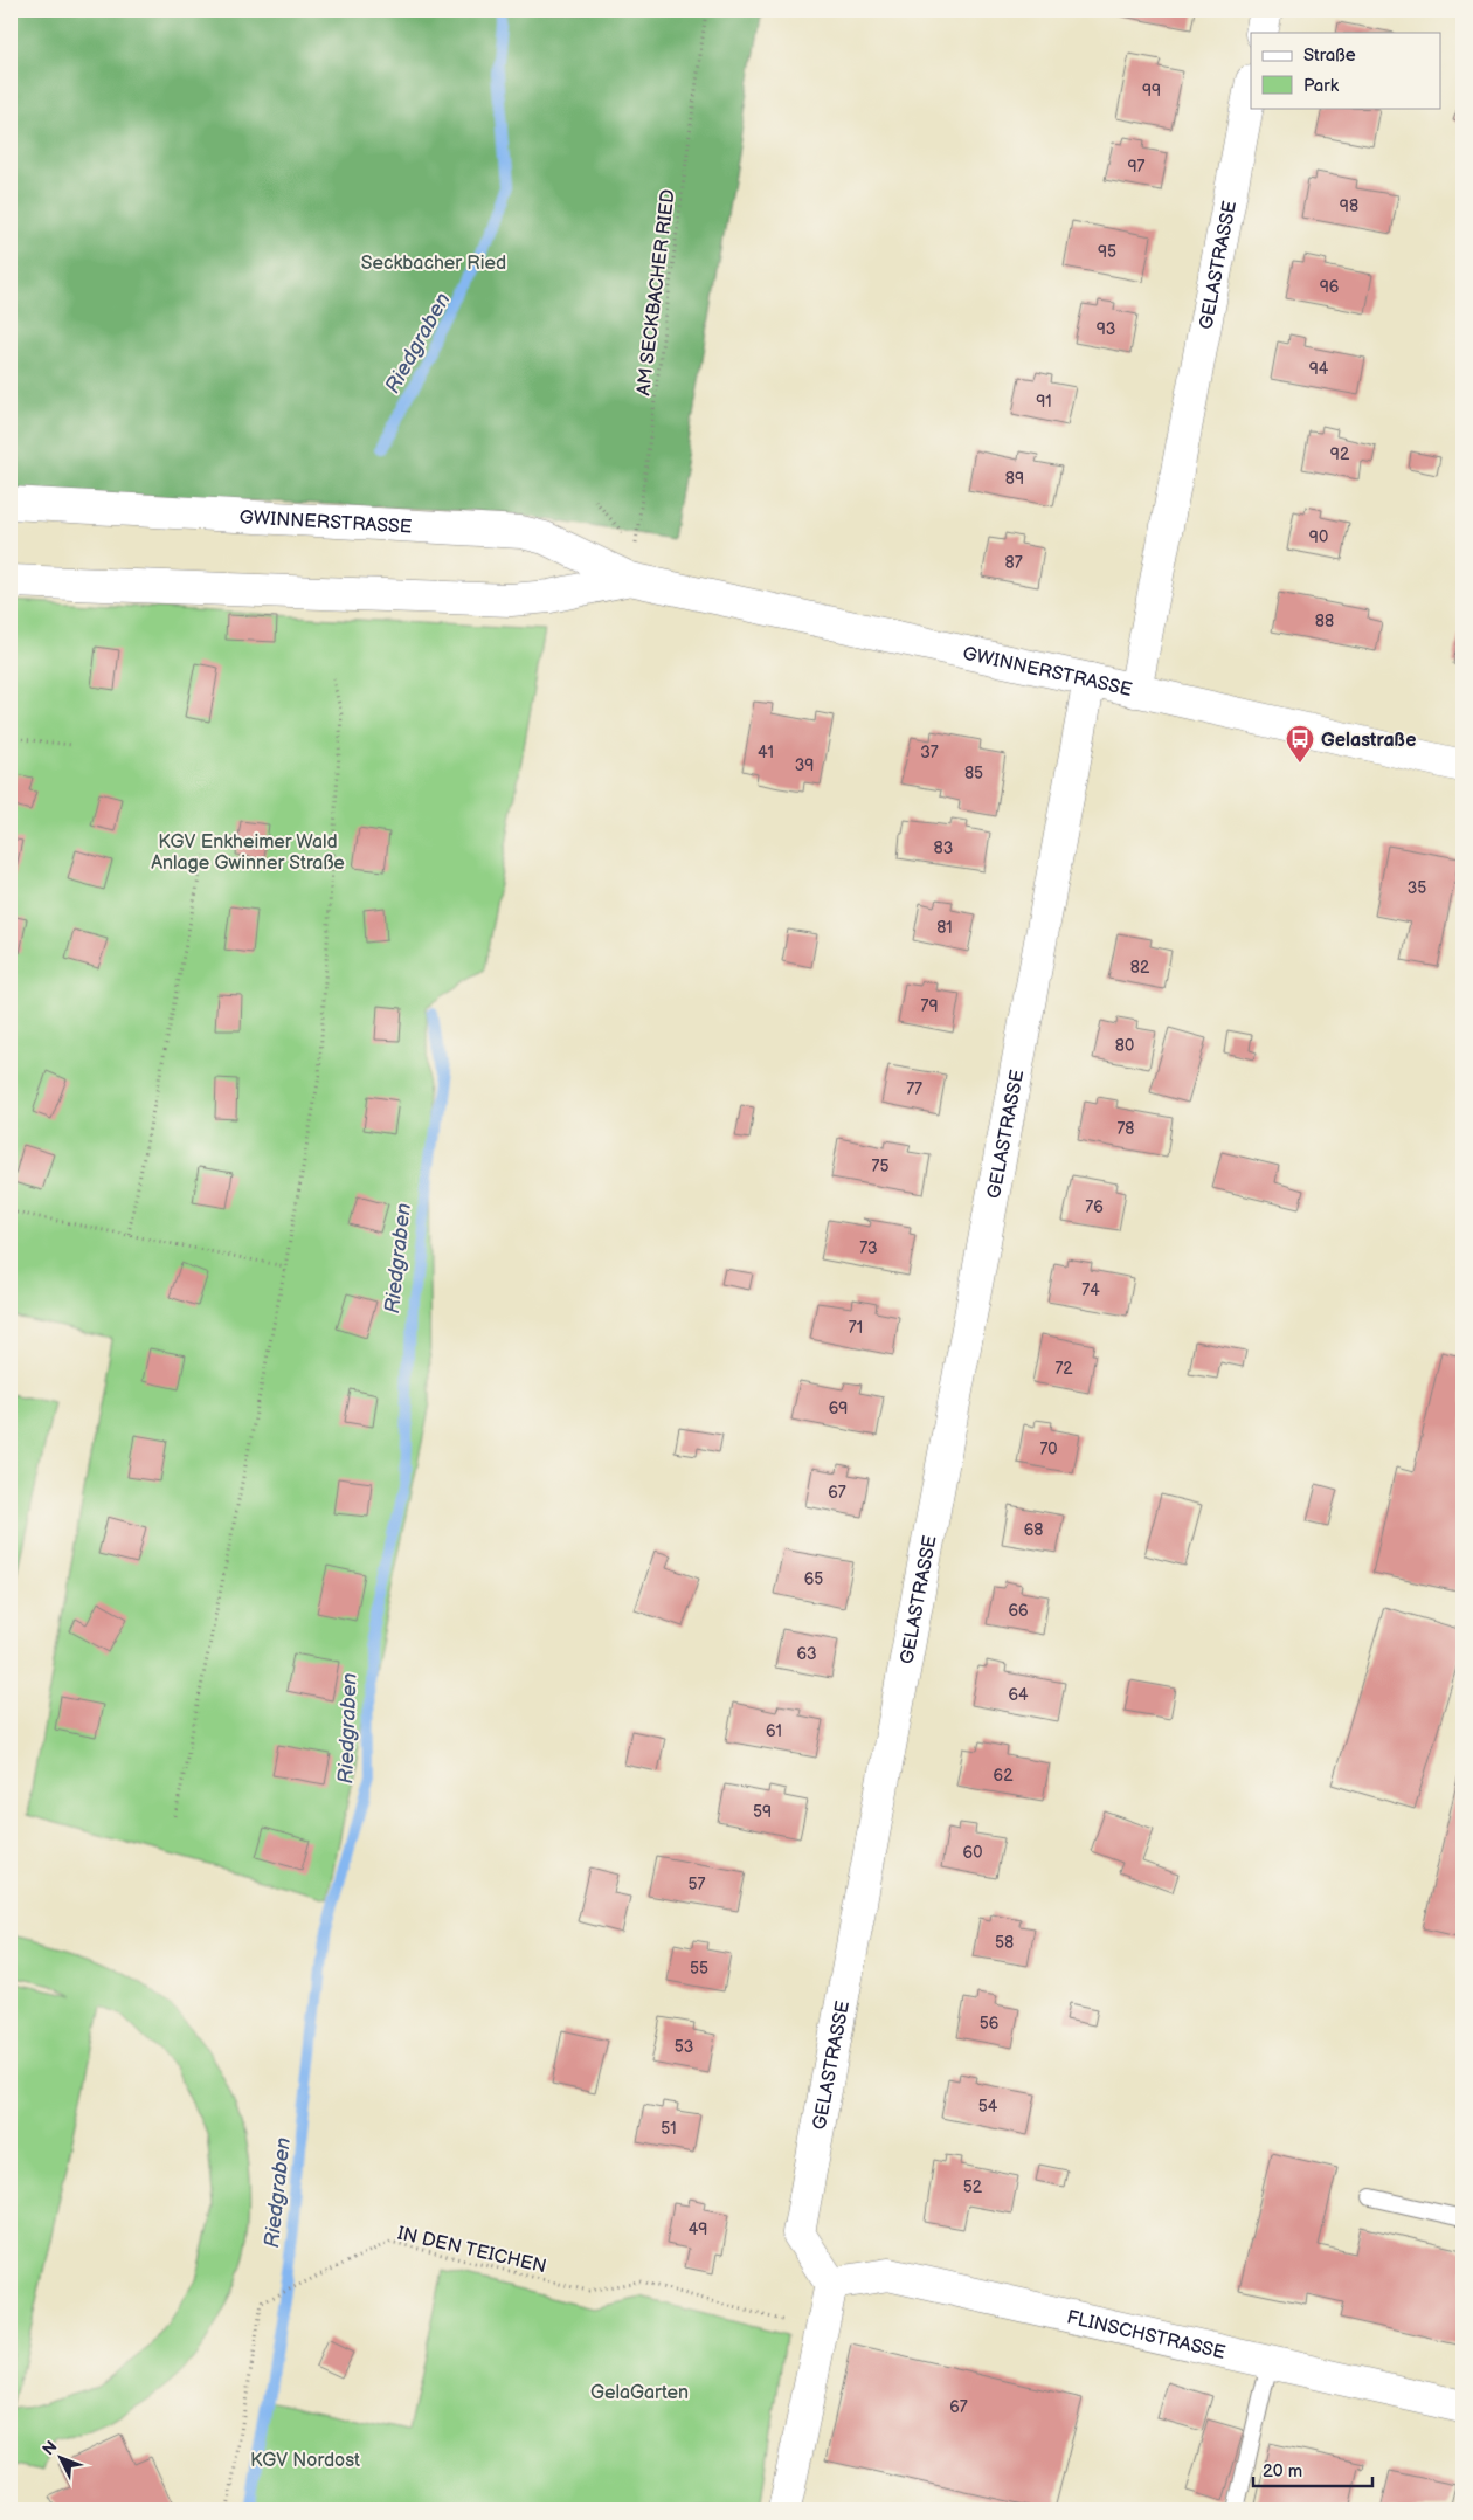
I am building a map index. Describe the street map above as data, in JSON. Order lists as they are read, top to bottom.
{
  "streets": {
    "street": ["GELASTRASSE", "GWINNERSTRASSE", "FLINSCHSTRASSE"],
    "path": ["AM SECKBACHER RIED", "IN DEN TEICHEN"]
  },
  "crossings": [
    ["GELASTRASSE", "GWINNERSTRASSE"],
    ["GELASTRASSE", "FLINSCHSTRASSE"]
  ],
  "water": ["Riedgraben"],
  "parks": [
    "Seckbacher Ried",
    "KGV Enkheimer Wald Anlage Gwinner Straße",
    "GelaGarten",
    "KGV Nordost"
  ],
  "places": {
    "bus stop": ["Gelastraße"]
  },
  "house_numbers": [
    "99",
    "97",
    "98",
    "95",
    "96",
    "93",
    "94",
    "91",
    "92",
    "89",
    "90",
    "87",
    "88",
    "41",
    "37",
    "39",
    "85",
    "83",
    "35",
    "81",
    "82",
    "79",
    "80",
    "77",
    "78",
    "75",
    "76",
    "73",
    "74",
    "71",
    "72",
    "69",
    "70",
    "67",
    "68",
    "65",
    "66",
    "63",
    "64",
    "61",
    "62",
    "59",
    "60",
    "57",
    "58",
    "55",
    "56",
    "53",
    "54",
    "51",
    "52",
    "49",
    "67"
  ],
  "legend": ["Straße", "Park"],
  "scale_bar": "20 m",
  "north": "top left"
}
